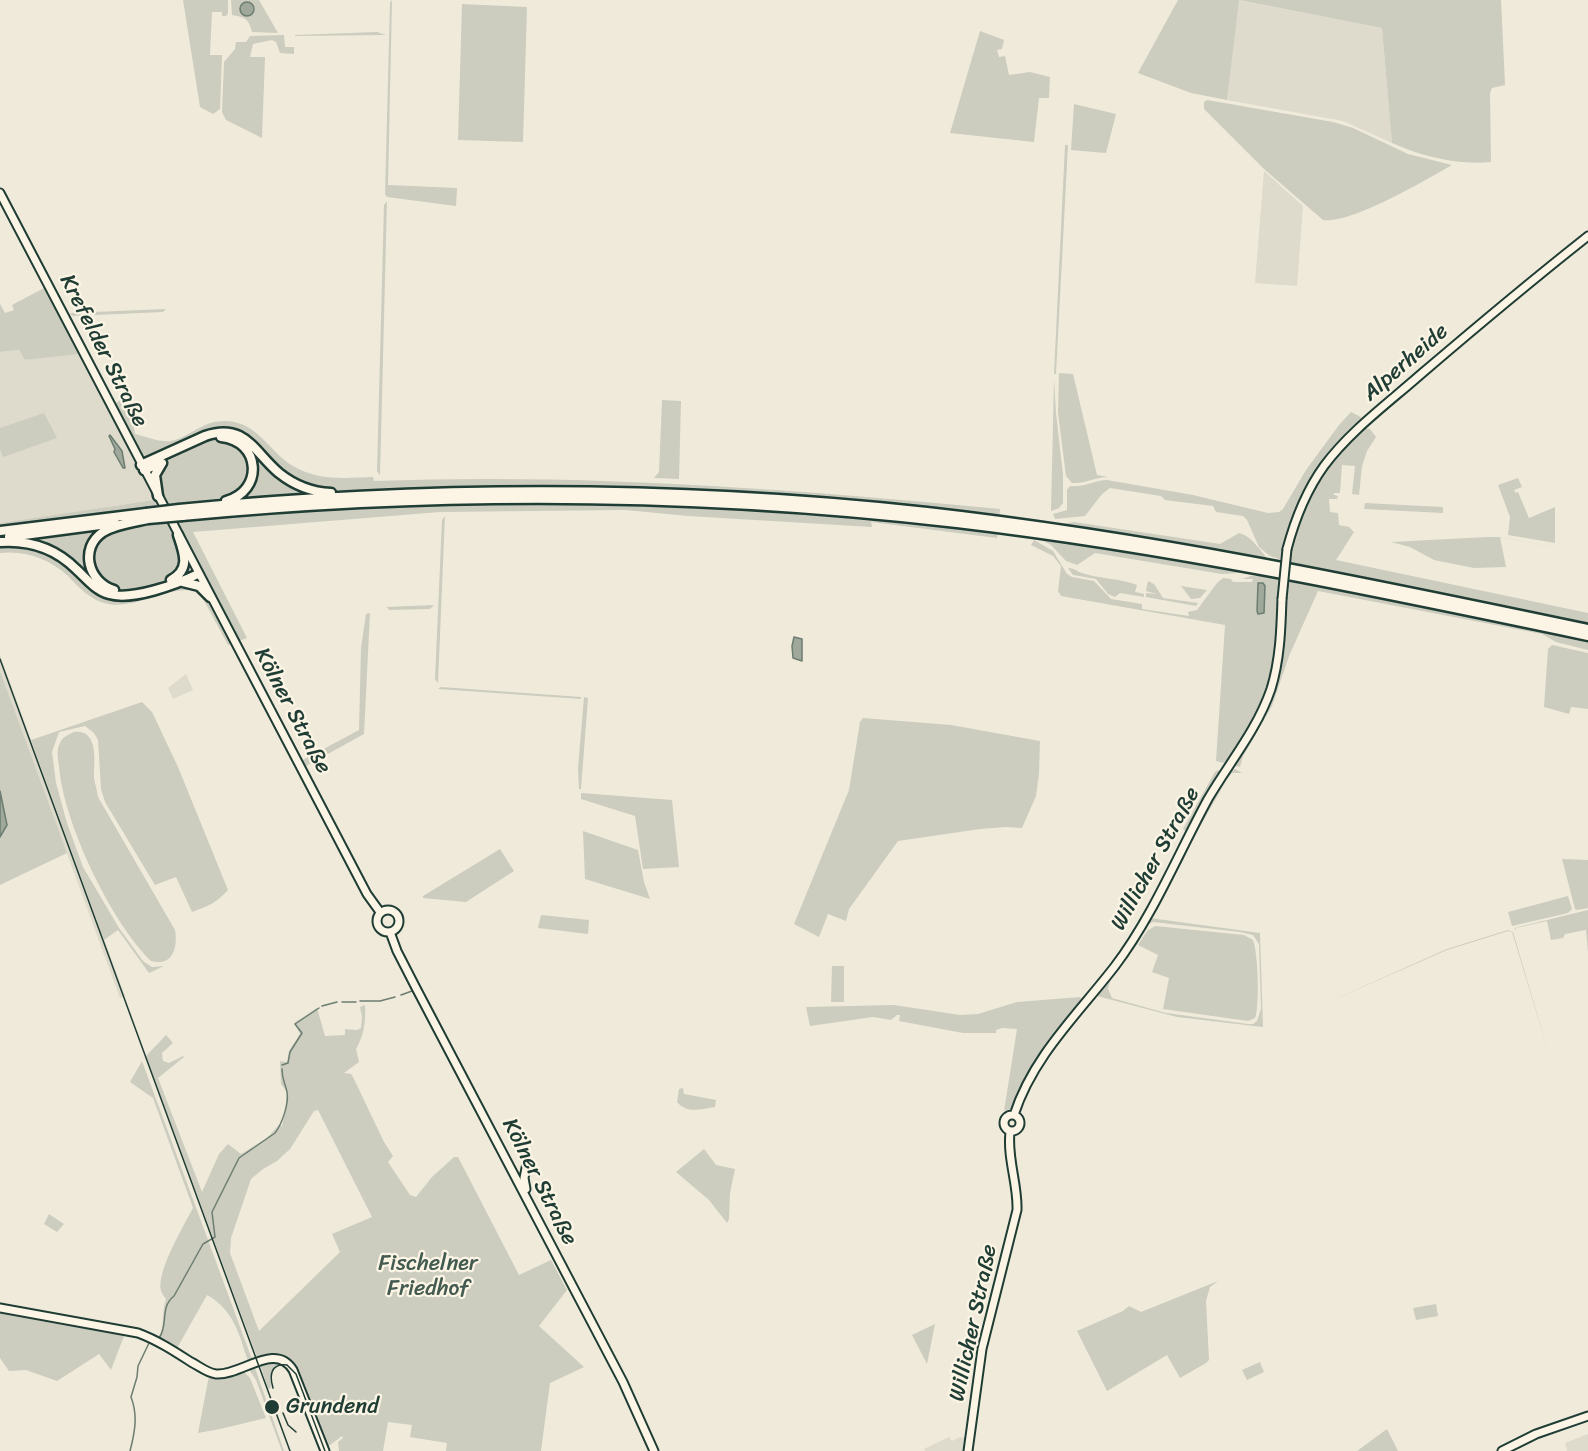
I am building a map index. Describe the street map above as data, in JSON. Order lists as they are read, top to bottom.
{
  "streets": {
    "street": [
      "Krefelder Straße",
      "Alperheide",
      "Kölner Straße",
      "Willicher Straße"
    ]
  },
  "crossings": [
    ["Krefelder Straße", "Kölner Straße"],
    ["Alperheide", "Willicher Straße"]
  ],
  "parks": ["Fischelner Friedhof"],
  "places": ["Grundend"]
}
